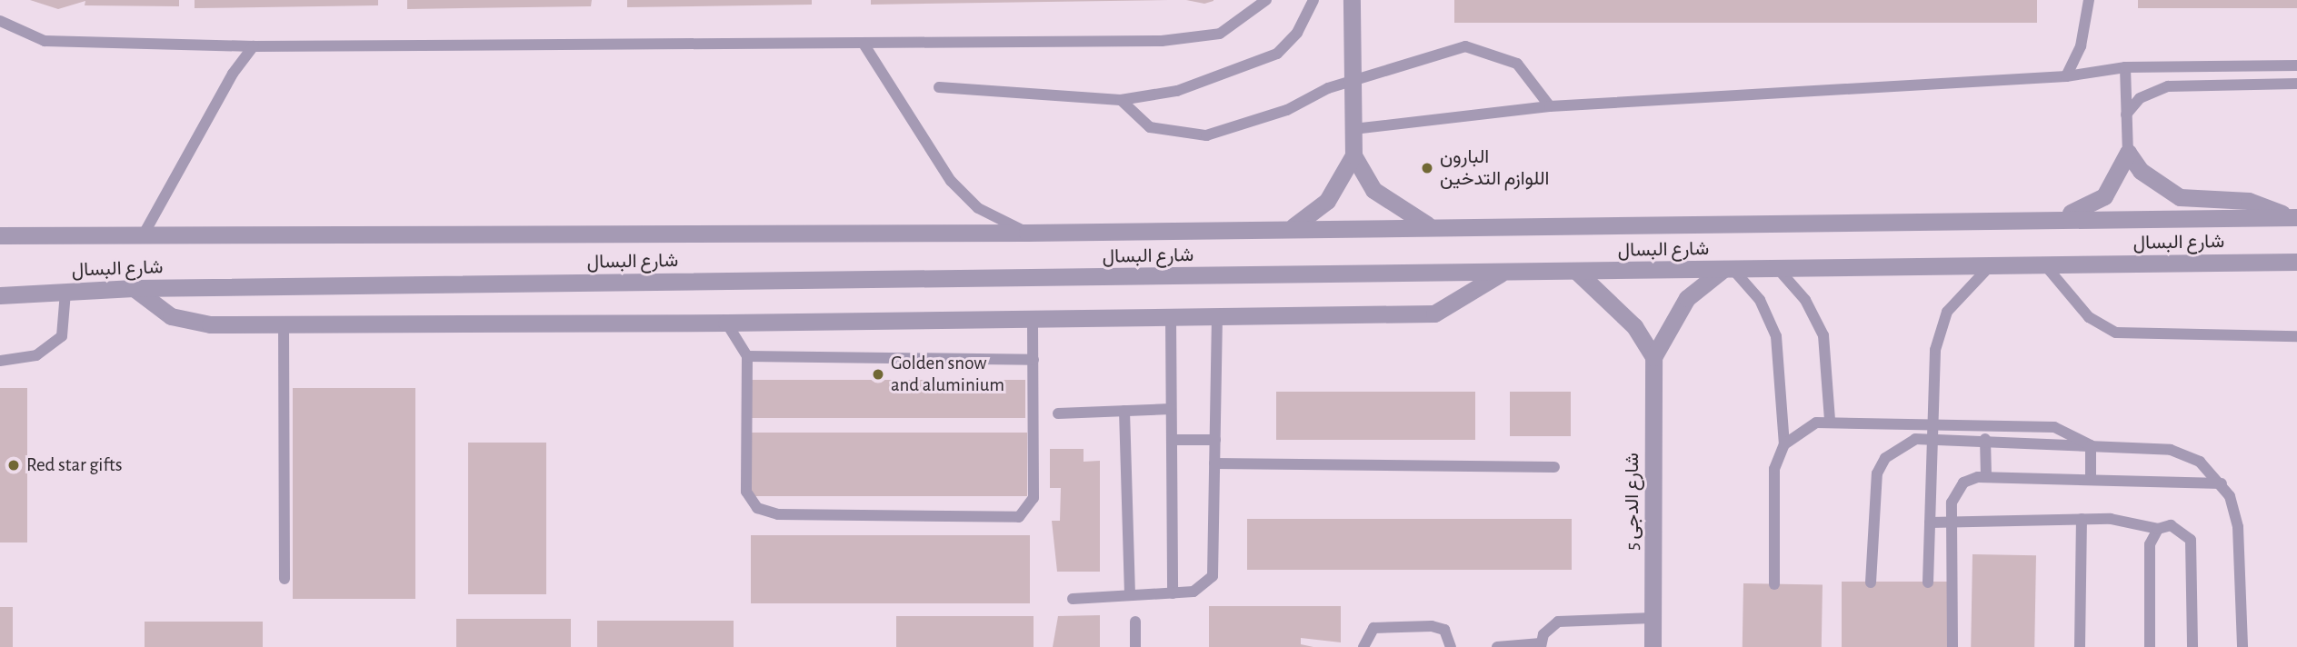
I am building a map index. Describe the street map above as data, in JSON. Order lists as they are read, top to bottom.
{
  "streets": {
    "street": ["شارع البسال", "شارع الدجى 5"]
  },
  "crossings": [
    ["شارع البسال", "شارع الدجى 5"]
  ],
  "places": ["البارون اللوازم التدخين", "Golden snow and aluminium", "Red star gifts"]
}
